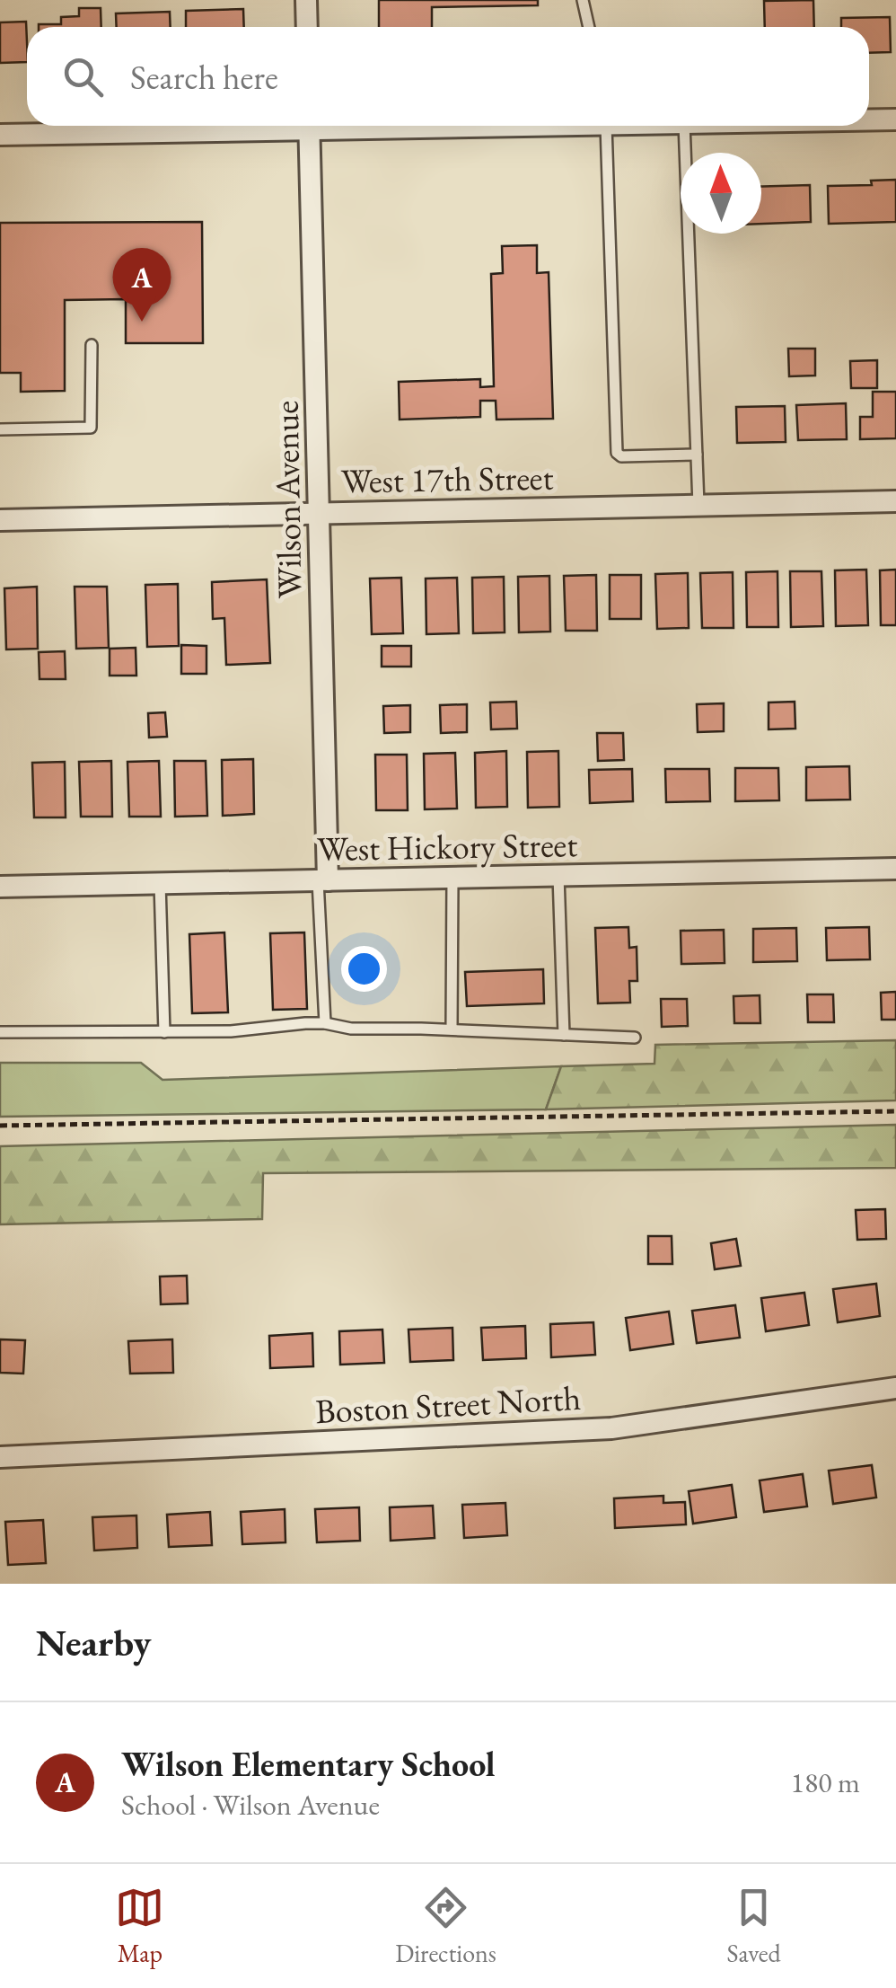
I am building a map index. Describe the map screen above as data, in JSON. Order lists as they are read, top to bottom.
{
  "streets": {
    "street": [
      "West 17th Street",
      "Wilson Avenue",
      "West Hickory Street",
      "Boston Street North"
    ]
  },
  "crossings": [
    ["West 17th Street", "Wilson Avenue"],
    ["Wilson Avenue", "West Hickory Street"]
  ],
  "north": "top",
  "page": {
    "search": "Search here",
    "pins": "A",
    "heading": "Nearby",
    "list": [
      {
        "mark": "A",
        "name": "Wilson Elementary School",
        "note": "School · Wilson Avenue",
        "value": "180 m"
      }
    ],
    "nav": ["Map", "Directions", "Saved"]
  }
}
